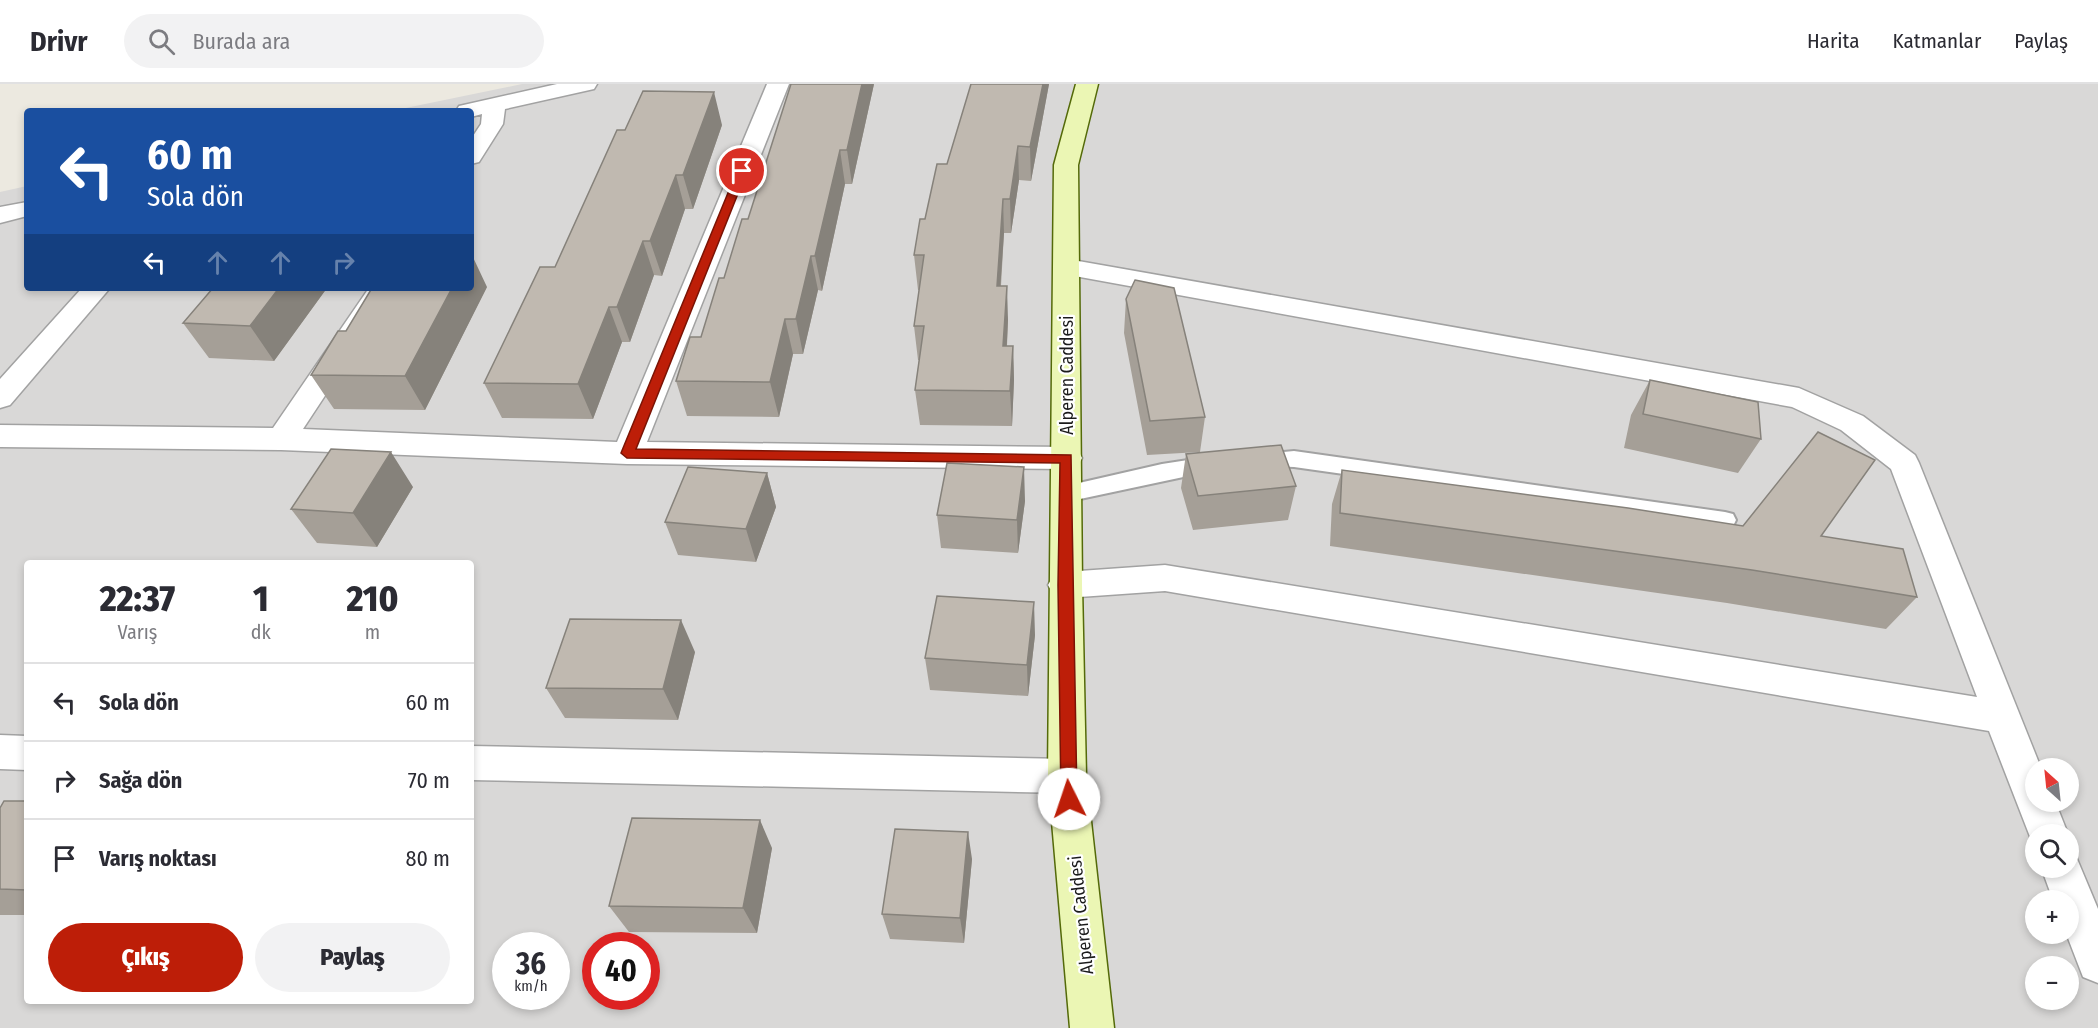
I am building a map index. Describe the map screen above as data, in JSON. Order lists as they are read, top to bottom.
{
  "streets": {
    "street": ["Alperen Caddesi"]
  },
  "north": "top left",
  "page": {
    "header": "Drivr",
    "search": "Burada ara",
    "nav": ["Harita", "Katmanlar", "Paylaş"],
    "turn": ["60 m", "Sola dön"],
    "eta": [
      "22:37",
      "Varış",
      "1",
      "dk",
      "210",
      "m"
    ],
    "list": [
      {
        "name": "Sola dön",
        "value": "60 m"
      },
      {
        "name": "Sağa dön",
        "value": "70 m"
      },
      {
        "name": "Varış noktası",
        "value": "80 m"
      }
    ],
    "map_buttons": ["+", "−"],
    "buttons": ["Çıkış", "Paylaş"],
    "speed": "36 km/h",
    "limit": "40"
  }
}
